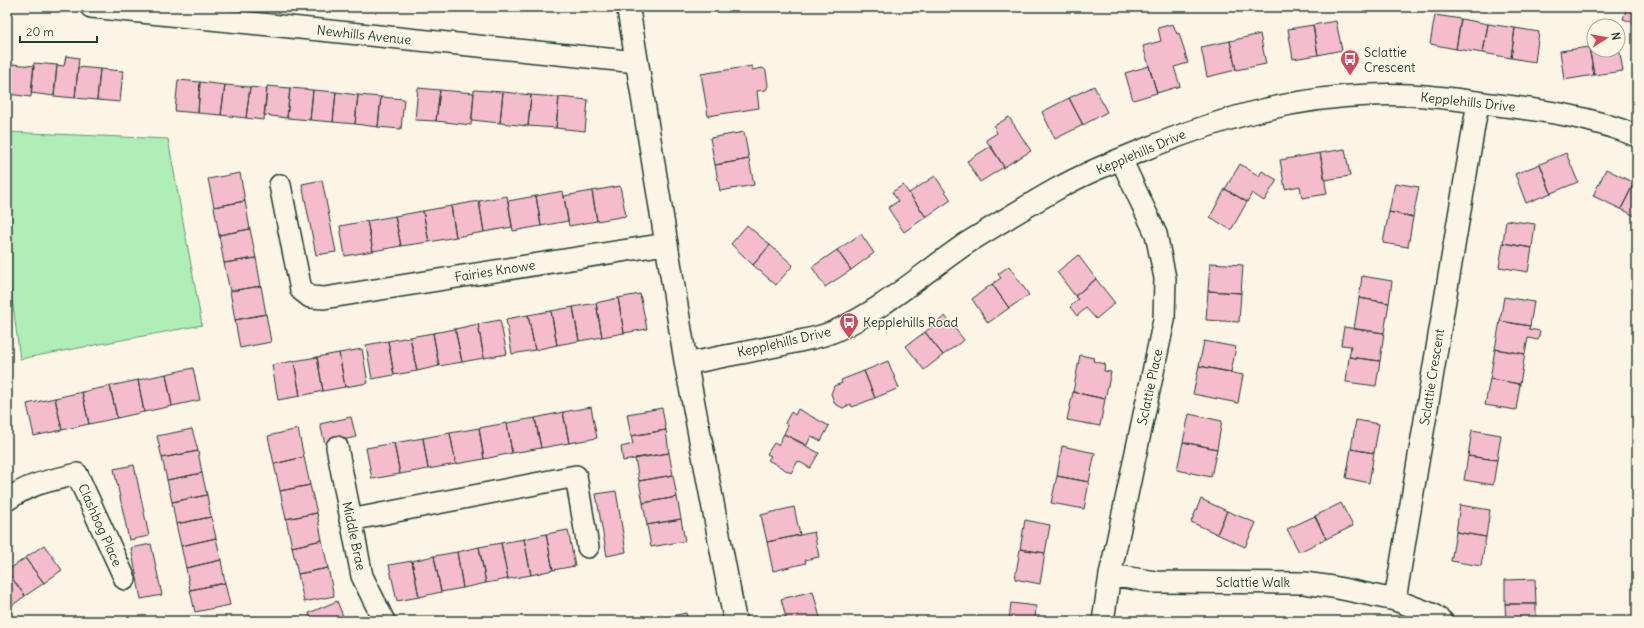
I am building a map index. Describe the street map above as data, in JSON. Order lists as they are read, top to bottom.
{
  "streets": {
    "street": [
      "Newhills Avenue",
      "Kepplehills Drive",
      "Fairies Knowe",
      "Sclattie Crescent",
      "Sclattie Place",
      "Clashbog Place",
      "Middle Brae",
      "Sclattie Walk"
    ]
  },
  "crossings": [
    ["Kepplehills Drive", "Sclattie Crescent"],
    ["Kepplehills Drive", "Sclattie Place"],
    ["Sclattie Crescent", "Sclattie Walk"],
    ["Sclattie Place", "Sclattie Walk"]
  ],
  "places": {
    "bus stop": ["Sclattie Crescent", "Kepplehills Road"]
  },
  "scale_bar": "20 m",
  "north": "right"
}
